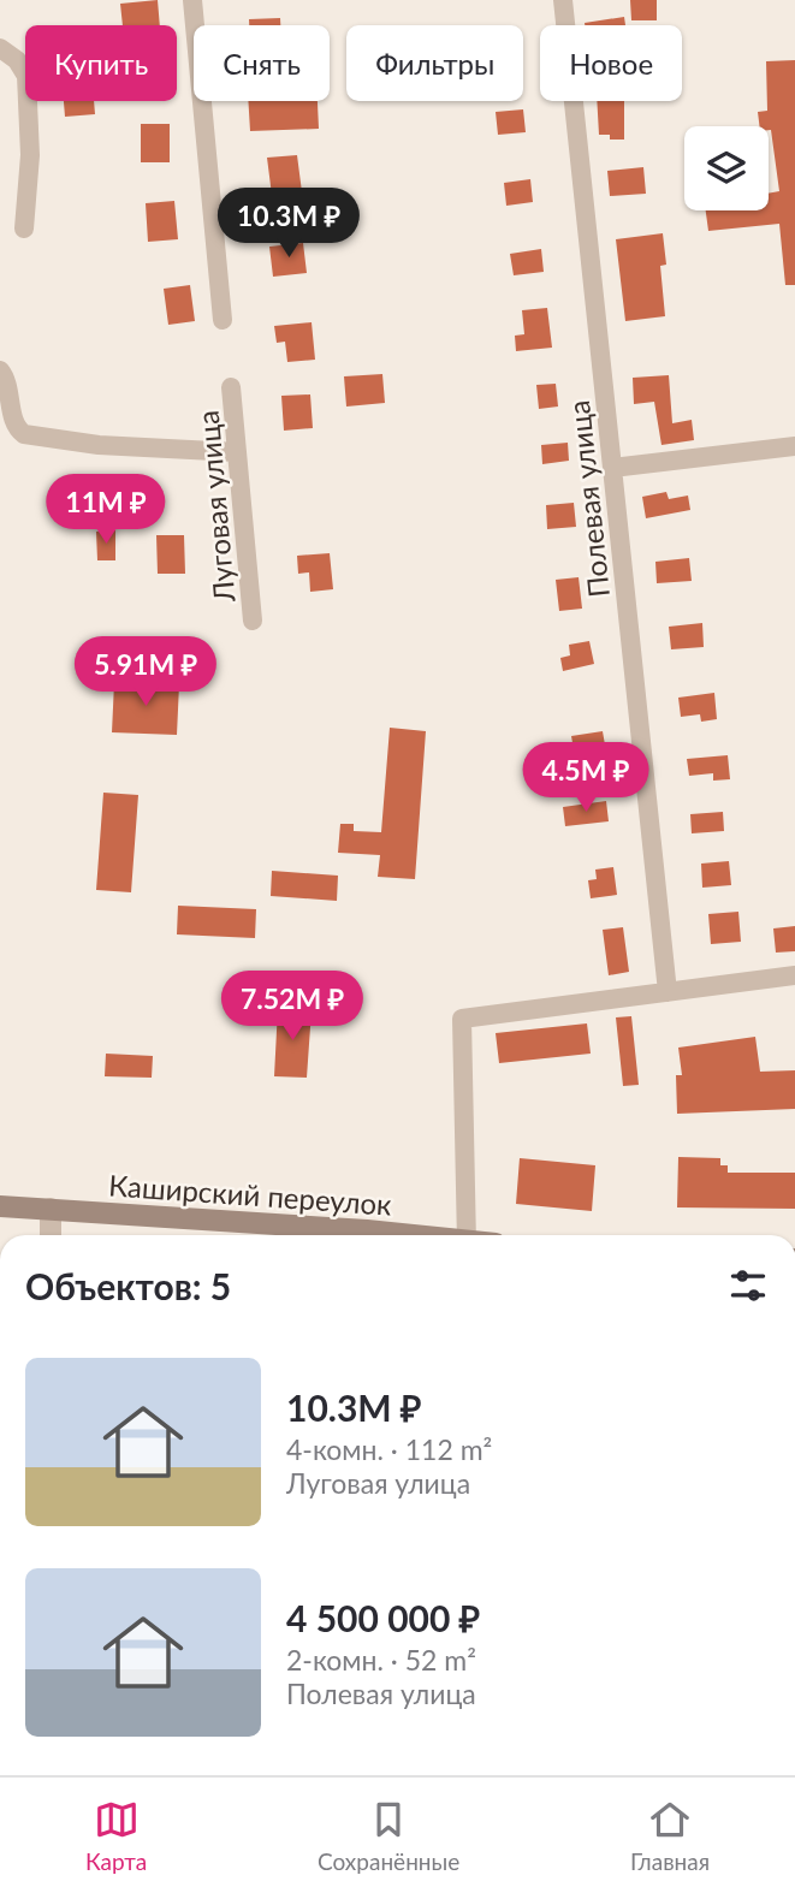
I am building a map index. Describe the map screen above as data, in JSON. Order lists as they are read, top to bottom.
{
  "streets": {
    "main road": ["Каширский переулок"],
    "street": ["Полевая улица", "Луговая улица"]
  },
  "page": {
    "chip": [
      "Купить",
      "Снять",
      "Фильтры",
      "Новое"
    ],
    "price": [
      "10.3M ₽",
      "11M ₽",
      "5.91M ₽",
      "4.5M ₽",
      "7.52M ₽"
    ],
    "heading": "Объектов: 5",
    "list": [
      {
        "name": "10.3M ₽",
        "note": "4-комн. · 112 m² · Луговая улица"
      },
      {
        "name": "4 500 000 ₽",
        "note": "2-комн. · 52 m² · Полевая улица"
      }
    ],
    "tabs": ["Карта", "Сохранённые", "Главная"]
  }
}
